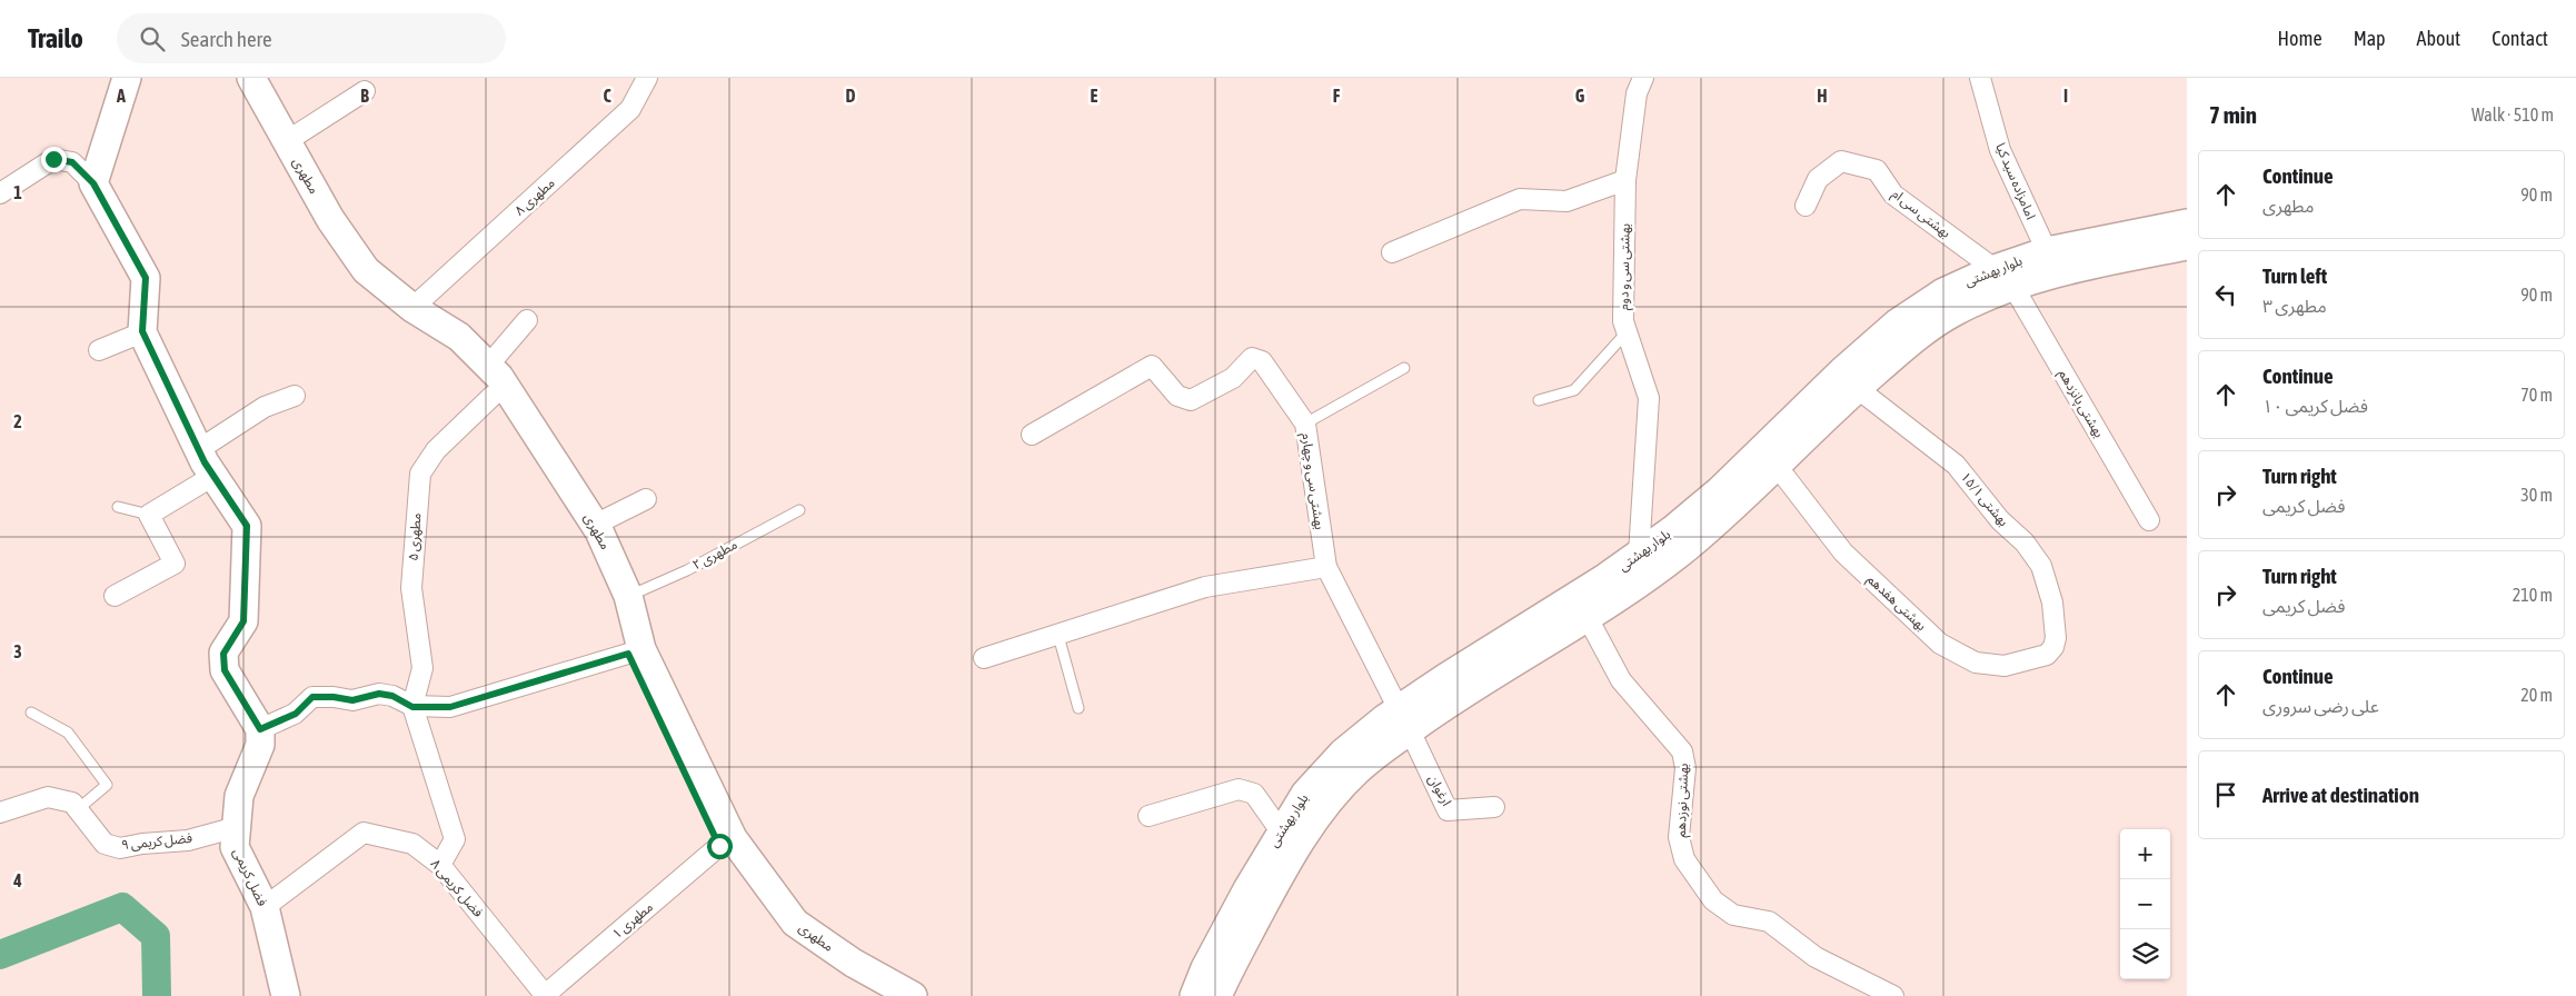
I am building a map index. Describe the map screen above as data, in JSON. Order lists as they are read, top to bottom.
{
  "streets": {
    "main road": ["مطهری", "بلوار بهشتی", "فضل کریمی"],
    "street": [
      "امامزاده سید کیا",
      "مطهری ۸",
      "بهشتی سی ام",
      "بهشتی سی و دوم",
      "بهشتی پانزدهم",
      "بهشتی سی و چهارم",
      "۱۵/۱ بهشتی",
      "مطهری ۵",
      "بهشتی هفدهم",
      "ارغوان",
      "بهشتی نوزدهم",
      "فضل کریمی ۹",
      "فضل کریمی ۸",
      "مطهری ۱"
    ],
    "lane": ["مطهری ۲"]
  },
  "crossings": [
    ["مطهری", "مطهری ۸"],
    ["مطهری", "مطهری ۵"],
    ["مطهری", "مطهری ۲"],
    ["مطهری", "مطهری ۱"],
    ["امامزاده سید کیا", "بلوار بهشتی"],
    ["بهشتی سی ام", "بلوار بهشتی"],
    ["بهشتی سی ام", "بهشتی پانزدهم"],
    ["بهشتی سی و دوم", "بلوار بهشتی"],
    ["بلوار بهشتی", "بهشتی پانزدهم"],
    ["بلوار بهشتی", "بهشتی سی و چهارم"],
    ["بلوار بهشتی", "۱۵/۱ بهشتی"],
    ["بلوار بهشتی", "بهشتی هفدهم"],
    ["بلوار بهشتی", "ارغوان"],
    ["بلوار بهشتی", "بهشتی نوزدهم"],
    ["بهشتی سی و چهارم", "ارغوان"],
    ["۱۵/۱ بهشتی", "بهشتی هفدهم"],
    ["فضل کریمی ۹", "فضل کریمی"],
    ["فضل کریمی", "فضل کریمی ۸"],
    ["فضل کریمی ۸", "مطهری ۱"]
  ],
  "page": {
    "header": "Trailo",
    "search": "Search here",
    "nav": [
      "Home",
      "Map",
      "About",
      "Contact"
    ],
    "heading": ["7 min", "Walk · 510 m"],
    "list": [
      ["Continue", "مطهری", "90 m"],
      ["Turn left", "مطهری ۳", "90 m"],
      ["Continue", "فضل کریمی ۱۰", "70 m"],
      ["Turn right", "فضل کریمی", "30 m"],
      ["Turn right", "فضل کریمی", "210 m"],
      ["Continue", "علی رضی سروری", "20 m"],
      "Arrive at destination"
    ],
    "map_buttons": ["+", "−"]
  },
  "grid": {
    "columns": [
      "A",
      "B",
      "C",
      "D",
      "E",
      "F",
      "G",
      "H",
      "I"
    ],
    "rows": [
      "1",
      "2",
      "3",
      "4"
    ]
  }
}
